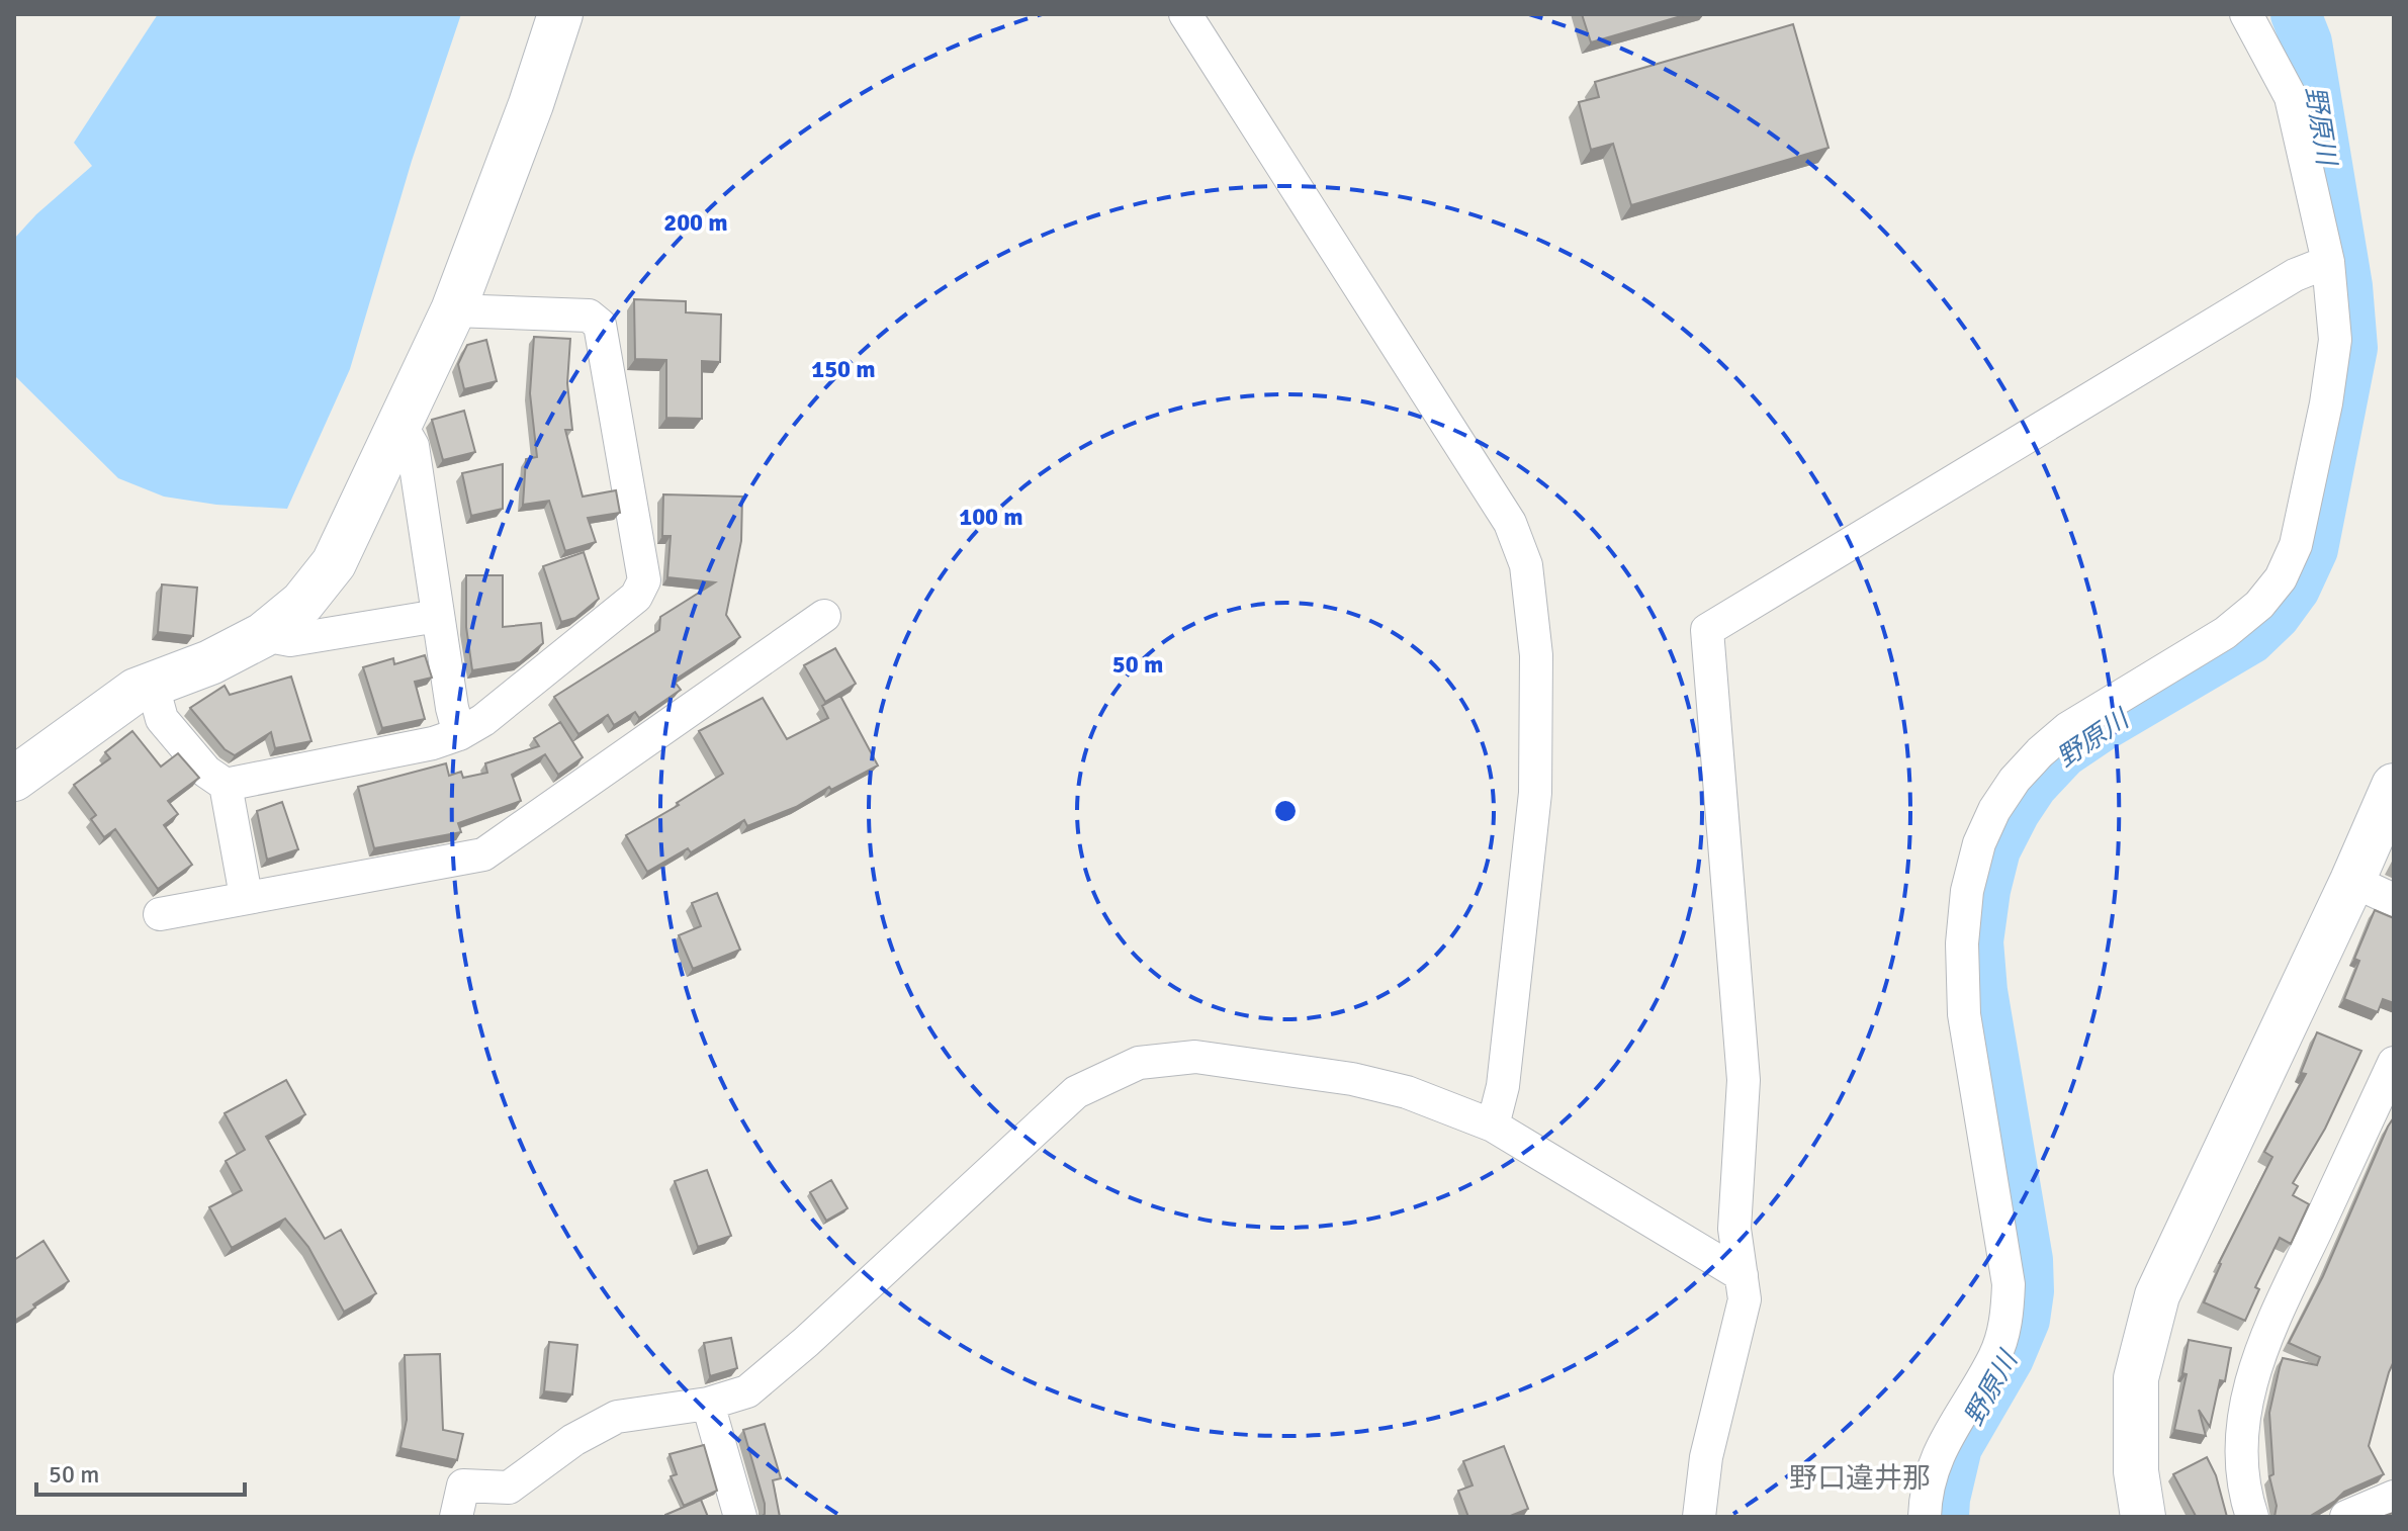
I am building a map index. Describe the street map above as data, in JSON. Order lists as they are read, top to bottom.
{
  "districts": ["野口違井那"],
  "water": ["野原川"],
  "scale_bar": "50 m",
  "rings": [
    "200 m",
    "150 m",
    "100 m",
    "50 m"
  ]
}
